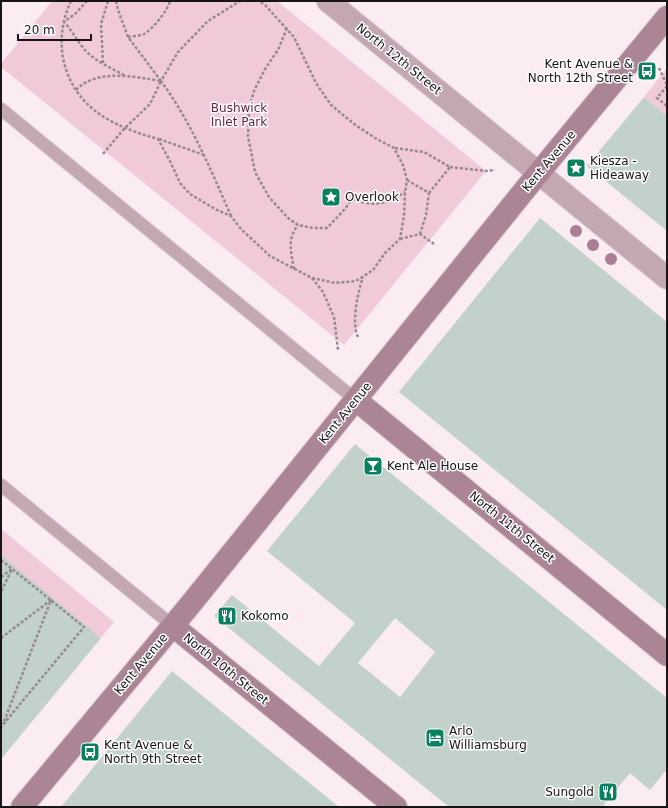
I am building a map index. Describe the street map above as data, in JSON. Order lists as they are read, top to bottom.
{
  "streets": {
    "main road": ["Kent Avenue", "North 11th Street", "North 10th Street"],
    "street": ["North 12th Street"]
  },
  "crossings": [
    ["North 12th Street", "Kent Avenue"],
    ["Kent Avenue", "North 11th Street"],
    ["Kent Avenue", "North 10th Street"]
  ],
  "parks": ["Bushwick Inlet Park"],
  "places": {
    "bus stop": ["Kent Avenue & North 12th Street", "Kent Avenue & North 9th Street"],
    "place": ["Kiesza - Hideaway", "Overlook"],
    "bar": ["Kent Ale House"],
    "restaurant": ["Kokomo", "Sungold"],
    "hotel": ["Arlo Williamsburg"]
  },
  "scale_bar": "20 m"
}
